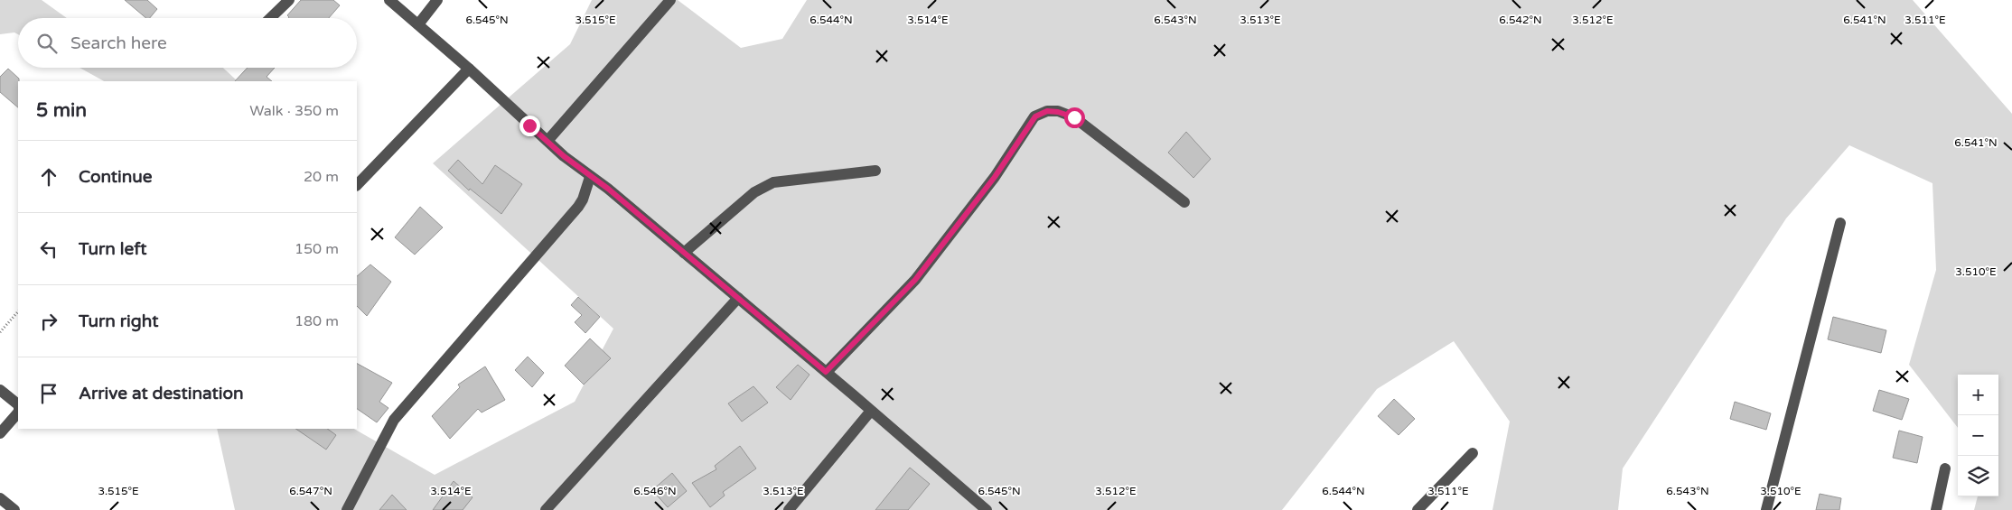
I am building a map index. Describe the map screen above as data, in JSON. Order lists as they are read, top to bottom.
{
  "page": {
    "search": "Search here",
    "heading": ["5 min", "Walk · 350 m"],
    "list": [
      ["Continue", "20 m"],
      ["Turn left", "150 m"],
      ["Turn right", "180 m"],
      "Arrive at destination"
    ],
    "map_buttons": ["+", "−"]
  },
  "coordinates": [
    "6.545°N",
    "6.544°N",
    "6.543°N",
    "6.542°N",
    "6.541°N",
    "3.515°E",
    "3.513°E",
    "3.512°E",
    "3.514°E",
    "3.511°E",
    "3.510°E",
    "6.547°N",
    "6.546°N"
  ]
}
